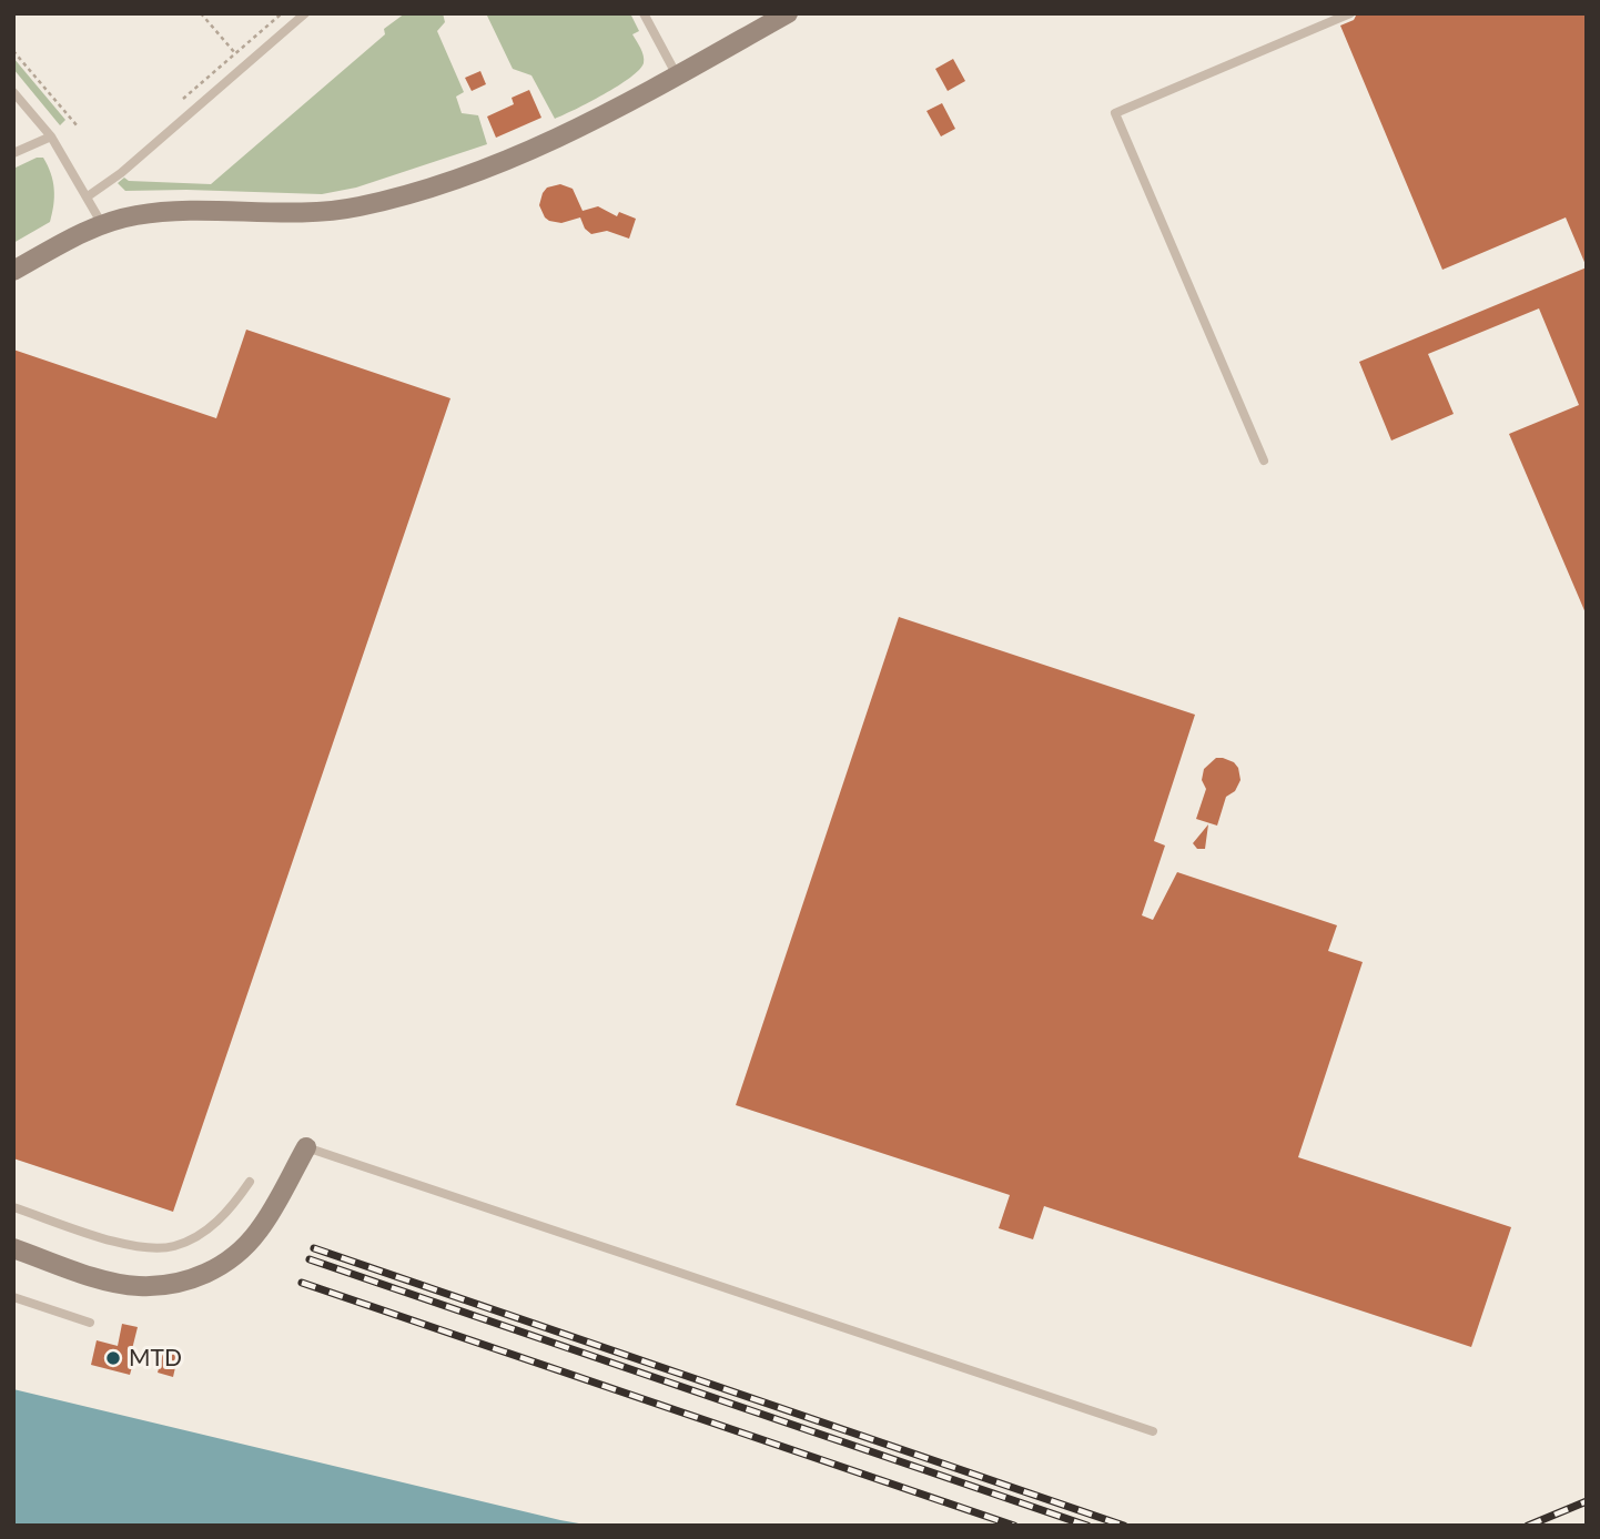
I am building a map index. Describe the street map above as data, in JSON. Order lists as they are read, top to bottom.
{
  "places": ["MTD"]
}
